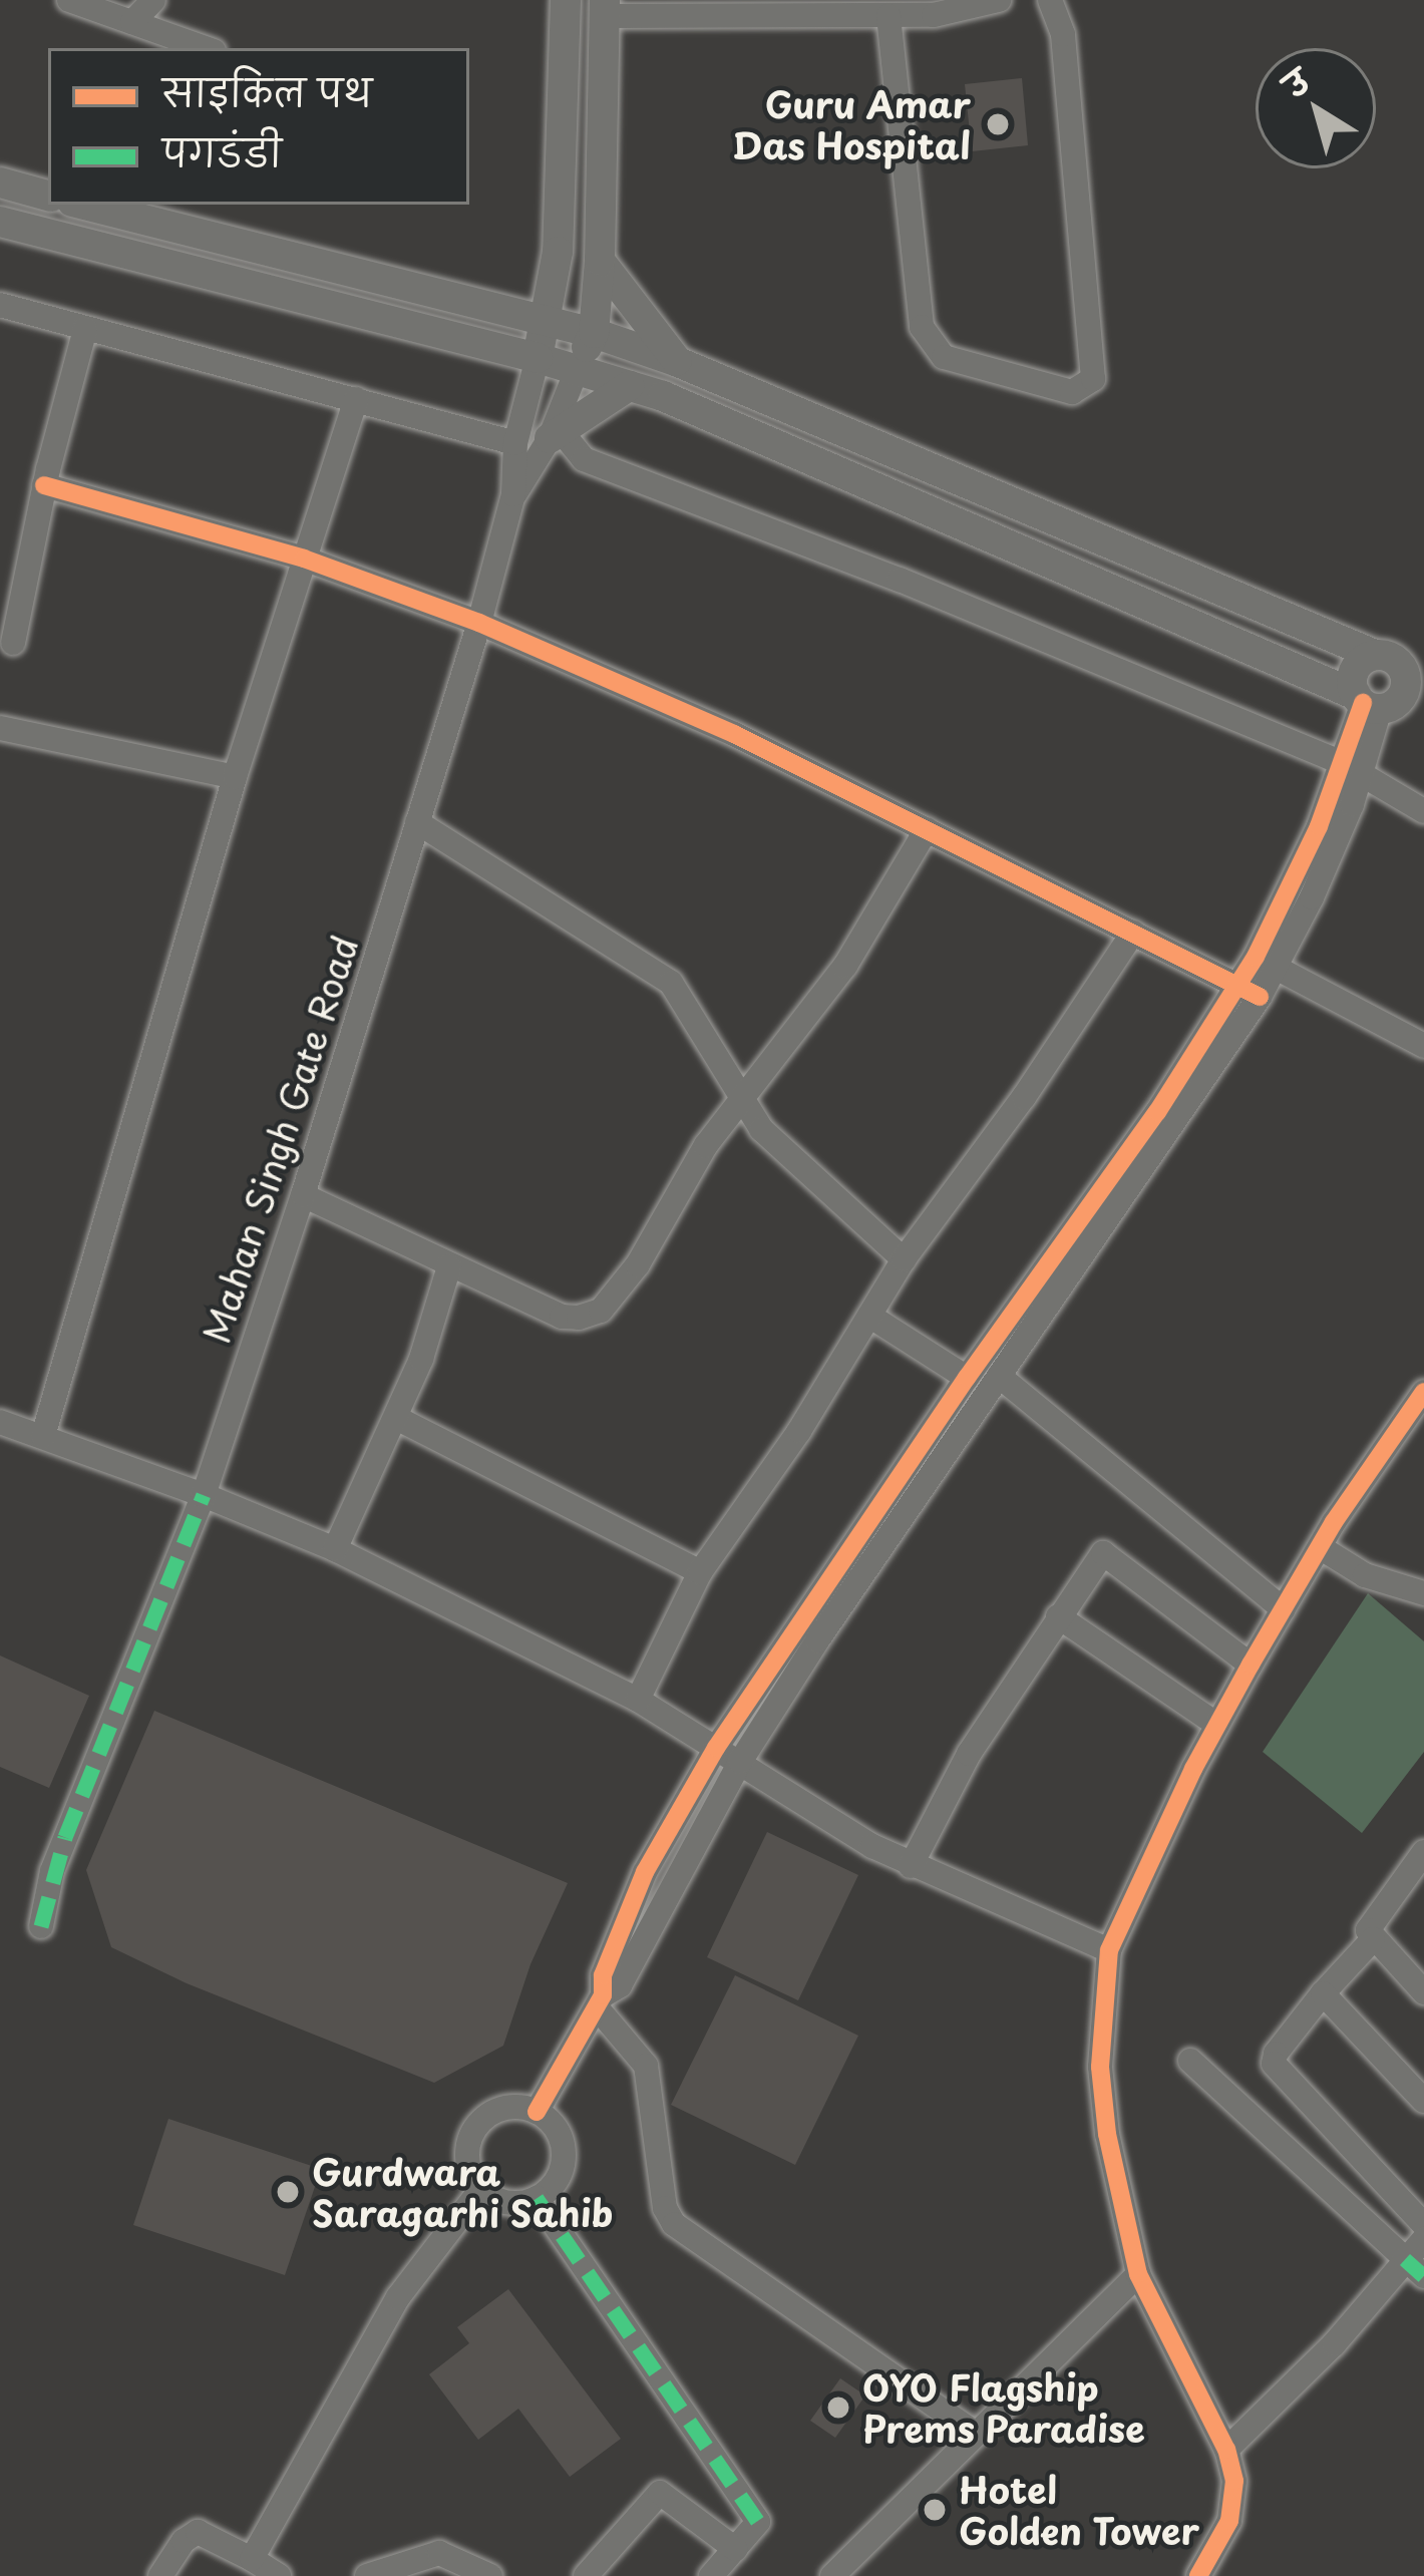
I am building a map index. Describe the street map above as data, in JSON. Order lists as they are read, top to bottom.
{
  "streets": {
    "street": ["Mahan Singh Gate Road"]
  },
  "places": [
    "Guru Amar Das Hospital",
    "Gurdwara Saragarhi Sahib",
    "OYO Flagship Prems Paradise",
    "Hotel Golden Tower"
  ],
  "legend": ["साइकिल पथ", "पगडंडी"],
  "north": "top left"
}
